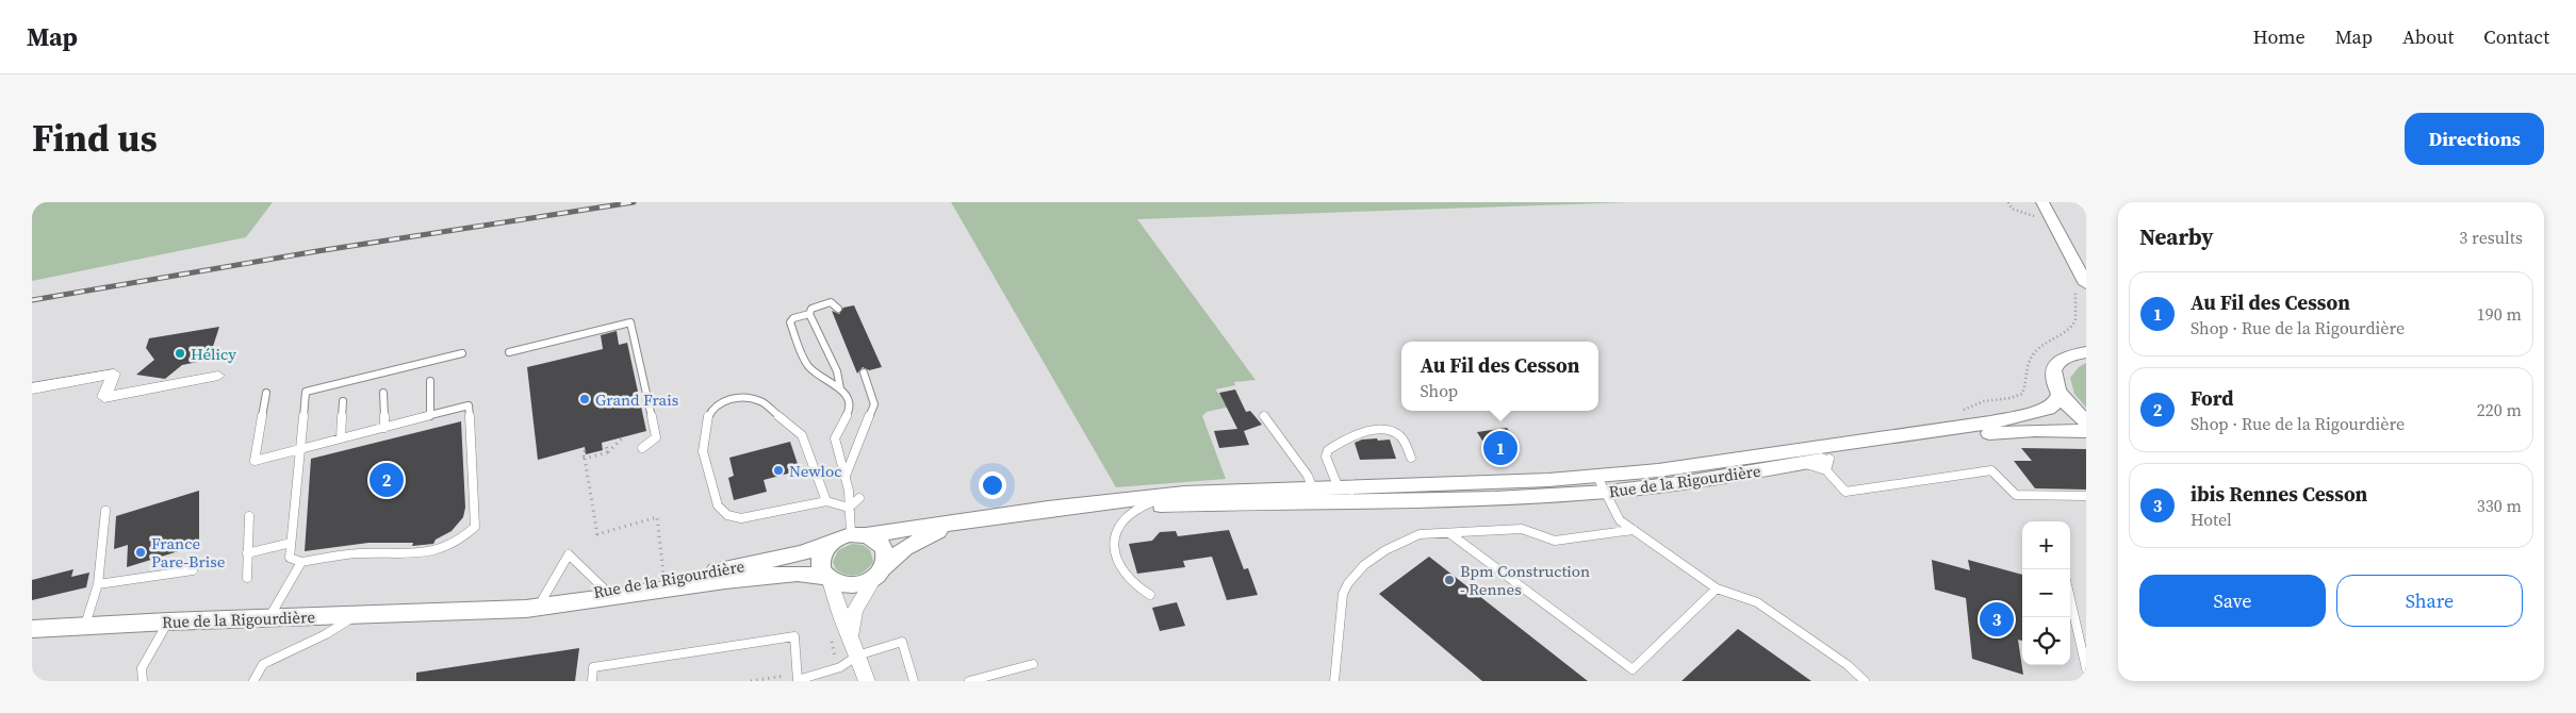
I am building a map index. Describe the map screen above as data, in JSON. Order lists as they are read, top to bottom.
{
  "streets": {
    "street": ["Rue de la Rigourdière"]
  },
  "places": [
    "Hélicy",
    "Grand Frais",
    "Newloc",
    "France Pare-Brise",
    "Bpm Construction - Rennes"
  ],
  "page": {
    "header": "Map",
    "nav": [
      "Home",
      "Map",
      "About",
      "Contact"
    ],
    "title": "Find us",
    "buttons": [
      "Directions",
      ["Save", "Share"]
    ],
    "heading": ["Nearby", "3 results"],
    "list": [
      {
        "mark": "1",
        "name": "Au Fil des Cesson",
        "note": "Shop · Rue de la Rigourdière",
        "value": "190 m"
      },
      {
        "mark": "2",
        "name": "Ford",
        "note": "Shop · Rue de la Rigourdière",
        "value": "220 m"
      },
      {
        "mark": "3",
        "name": "ibis Rennes Cesson",
        "note": "Hotel",
        "value": "330 m"
      }
    ],
    "popup": ["Au Fil des Cesson", "Shop"],
    "pins": ["1", "2", "3"],
    "map_buttons": ["+", "−"]
  }
}
